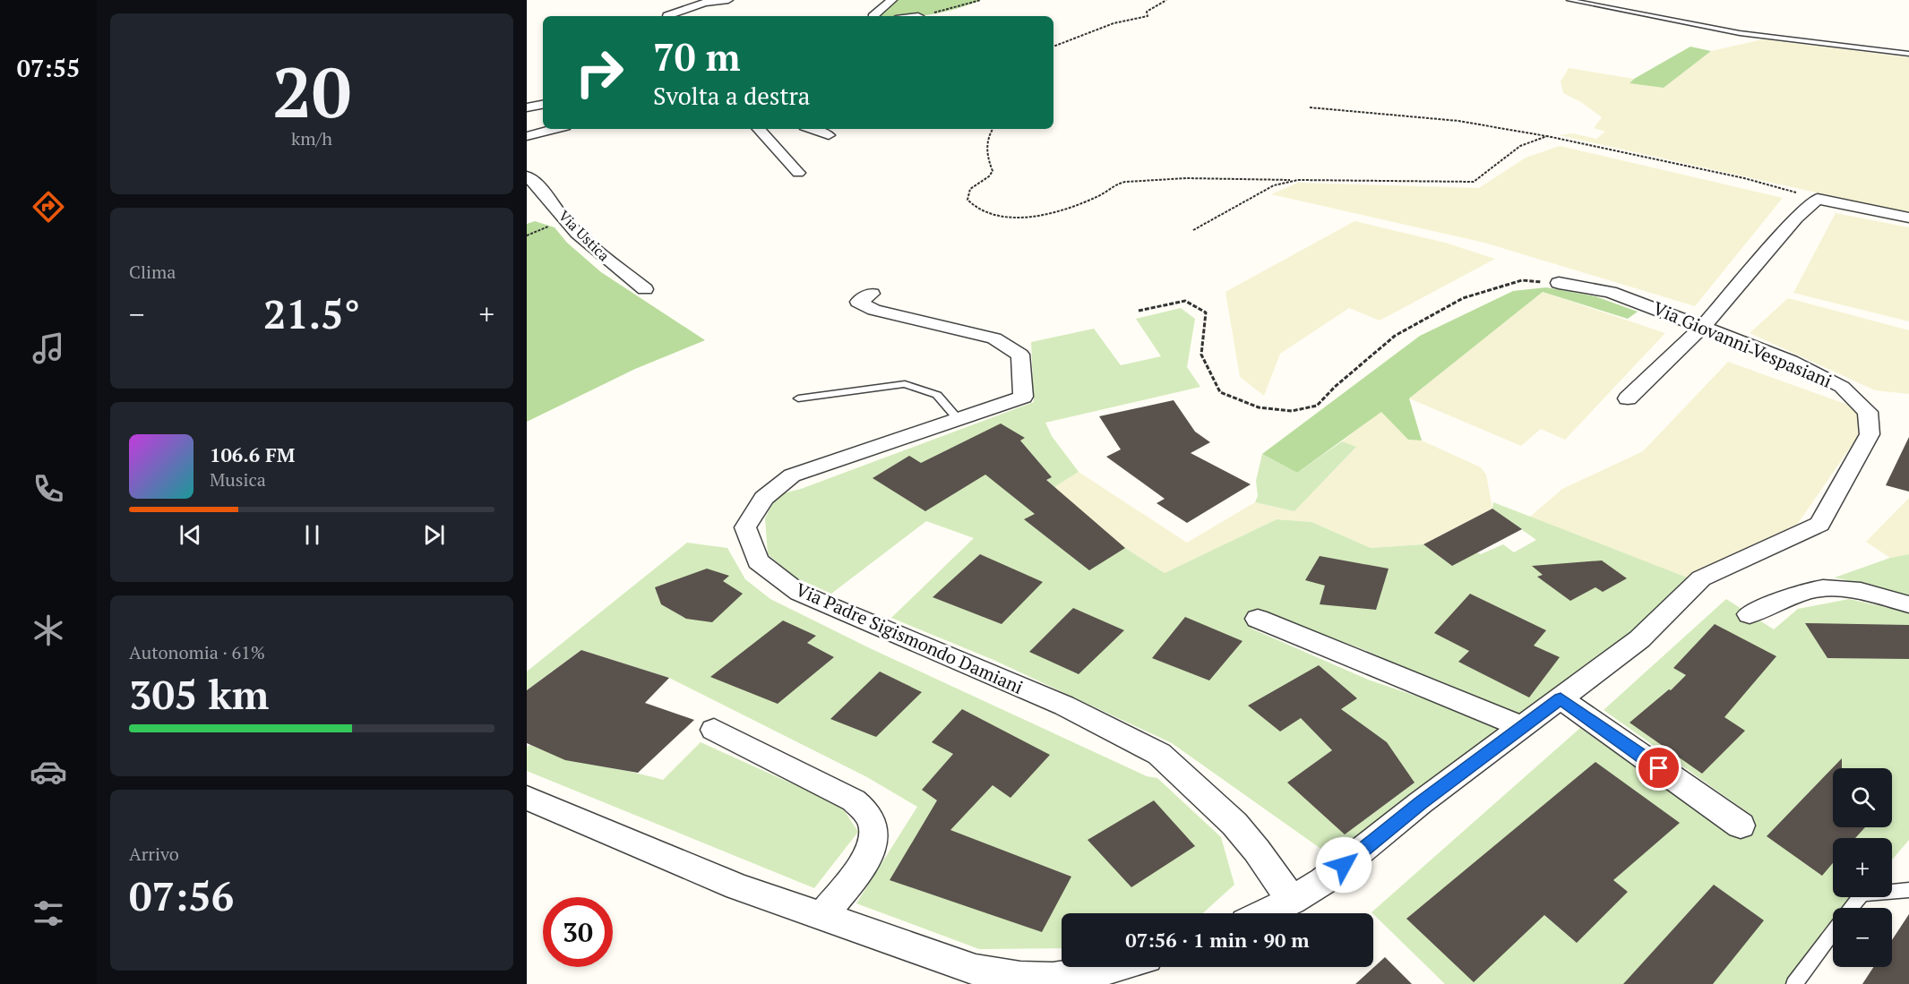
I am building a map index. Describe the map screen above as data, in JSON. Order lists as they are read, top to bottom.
{
  "streets": {
    "street": ["Via Ustica", "Via Giovanni Vespasiani", "Via Padre Sigismondo Damiani"]
  },
  "crossings": [
    ["Via Giovanni Vespasiani", "Via Padre Sigismondo Damiani"]
  ],
  "page": {
    "tabs": "07:55",
    "tile": [
      ["20", "km/h"],
      "Clima",
      ["Autonomia · 61%", "305 km"],
      ["Arrivo", "07:56"]
    ],
    "turn": ["70 m", "Svolta a destra"],
    "heat": ["−", "21.5°", "+"],
    "song": ["106.6 FM", "Musica"],
    "map_buttons": ["+", "−"],
    "limit": "30",
    "trip": "07:56 · 1 min · 90 m"
  }
}
